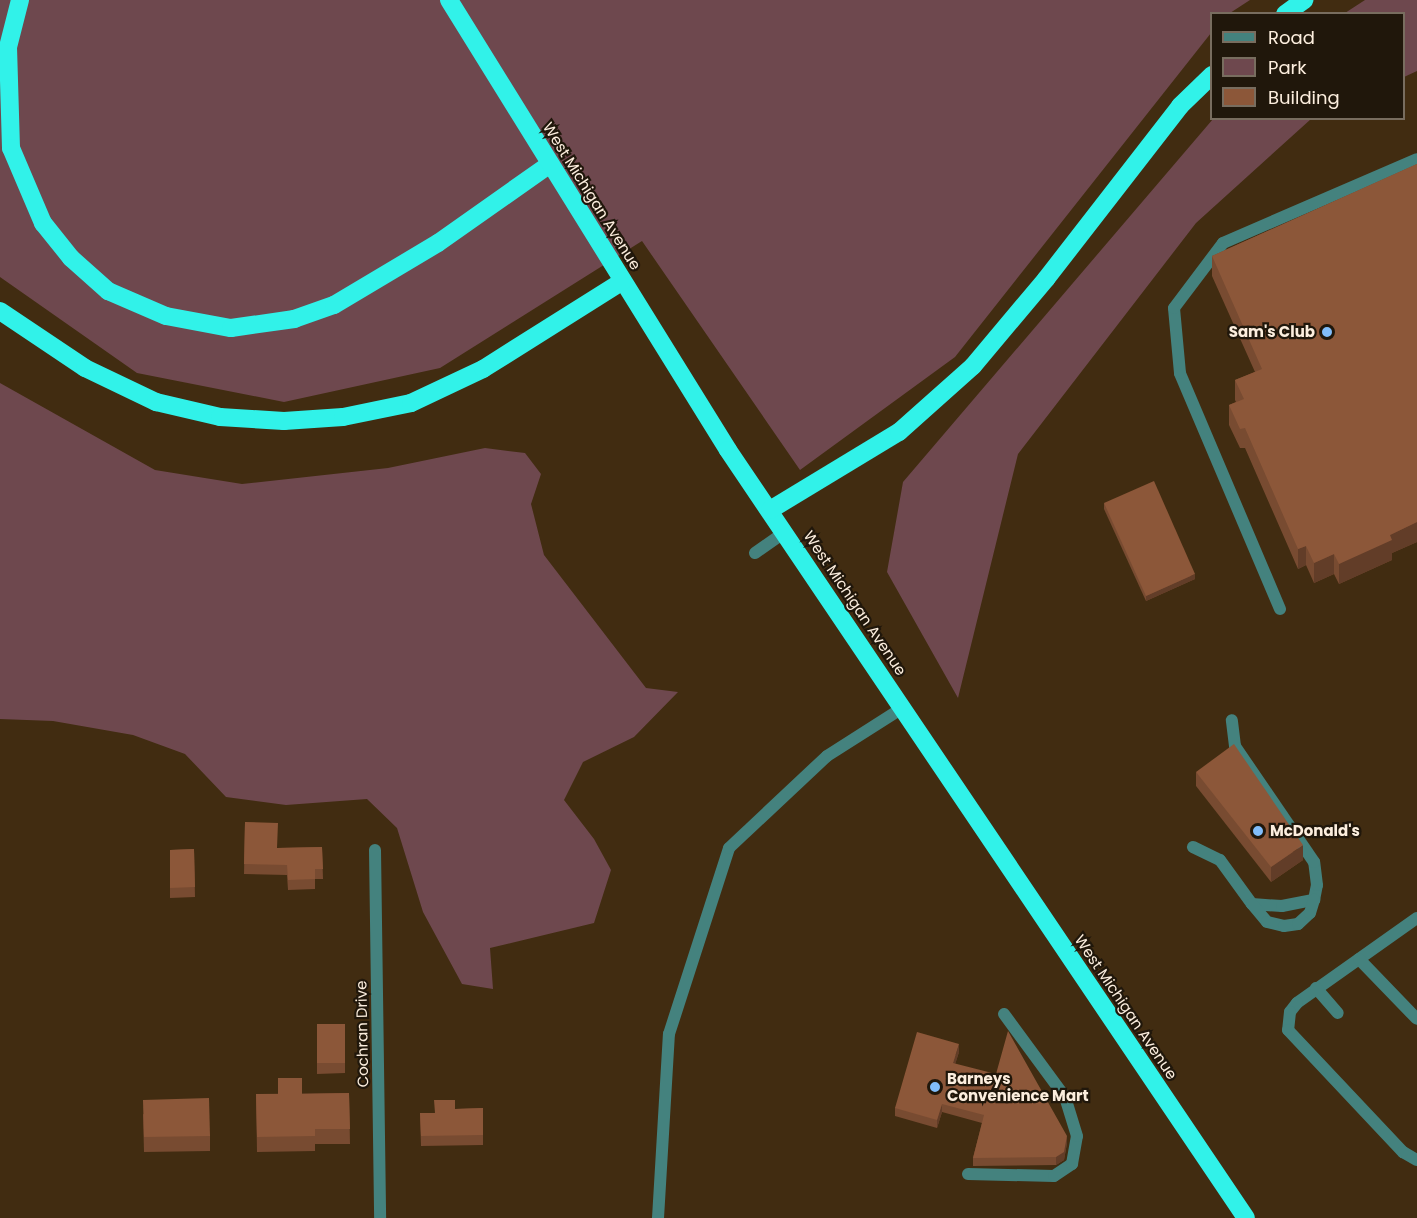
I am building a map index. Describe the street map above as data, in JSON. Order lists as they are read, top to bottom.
{
  "streets": {
    "highway": ["West Michigan Avenue"],
    "street": ["Cochran Drive"]
  },
  "places": ["Sam's Club", "McDonald's", "Barneys Convenience Mart"],
  "legend": ["Road", "Park", "Building"]
}
